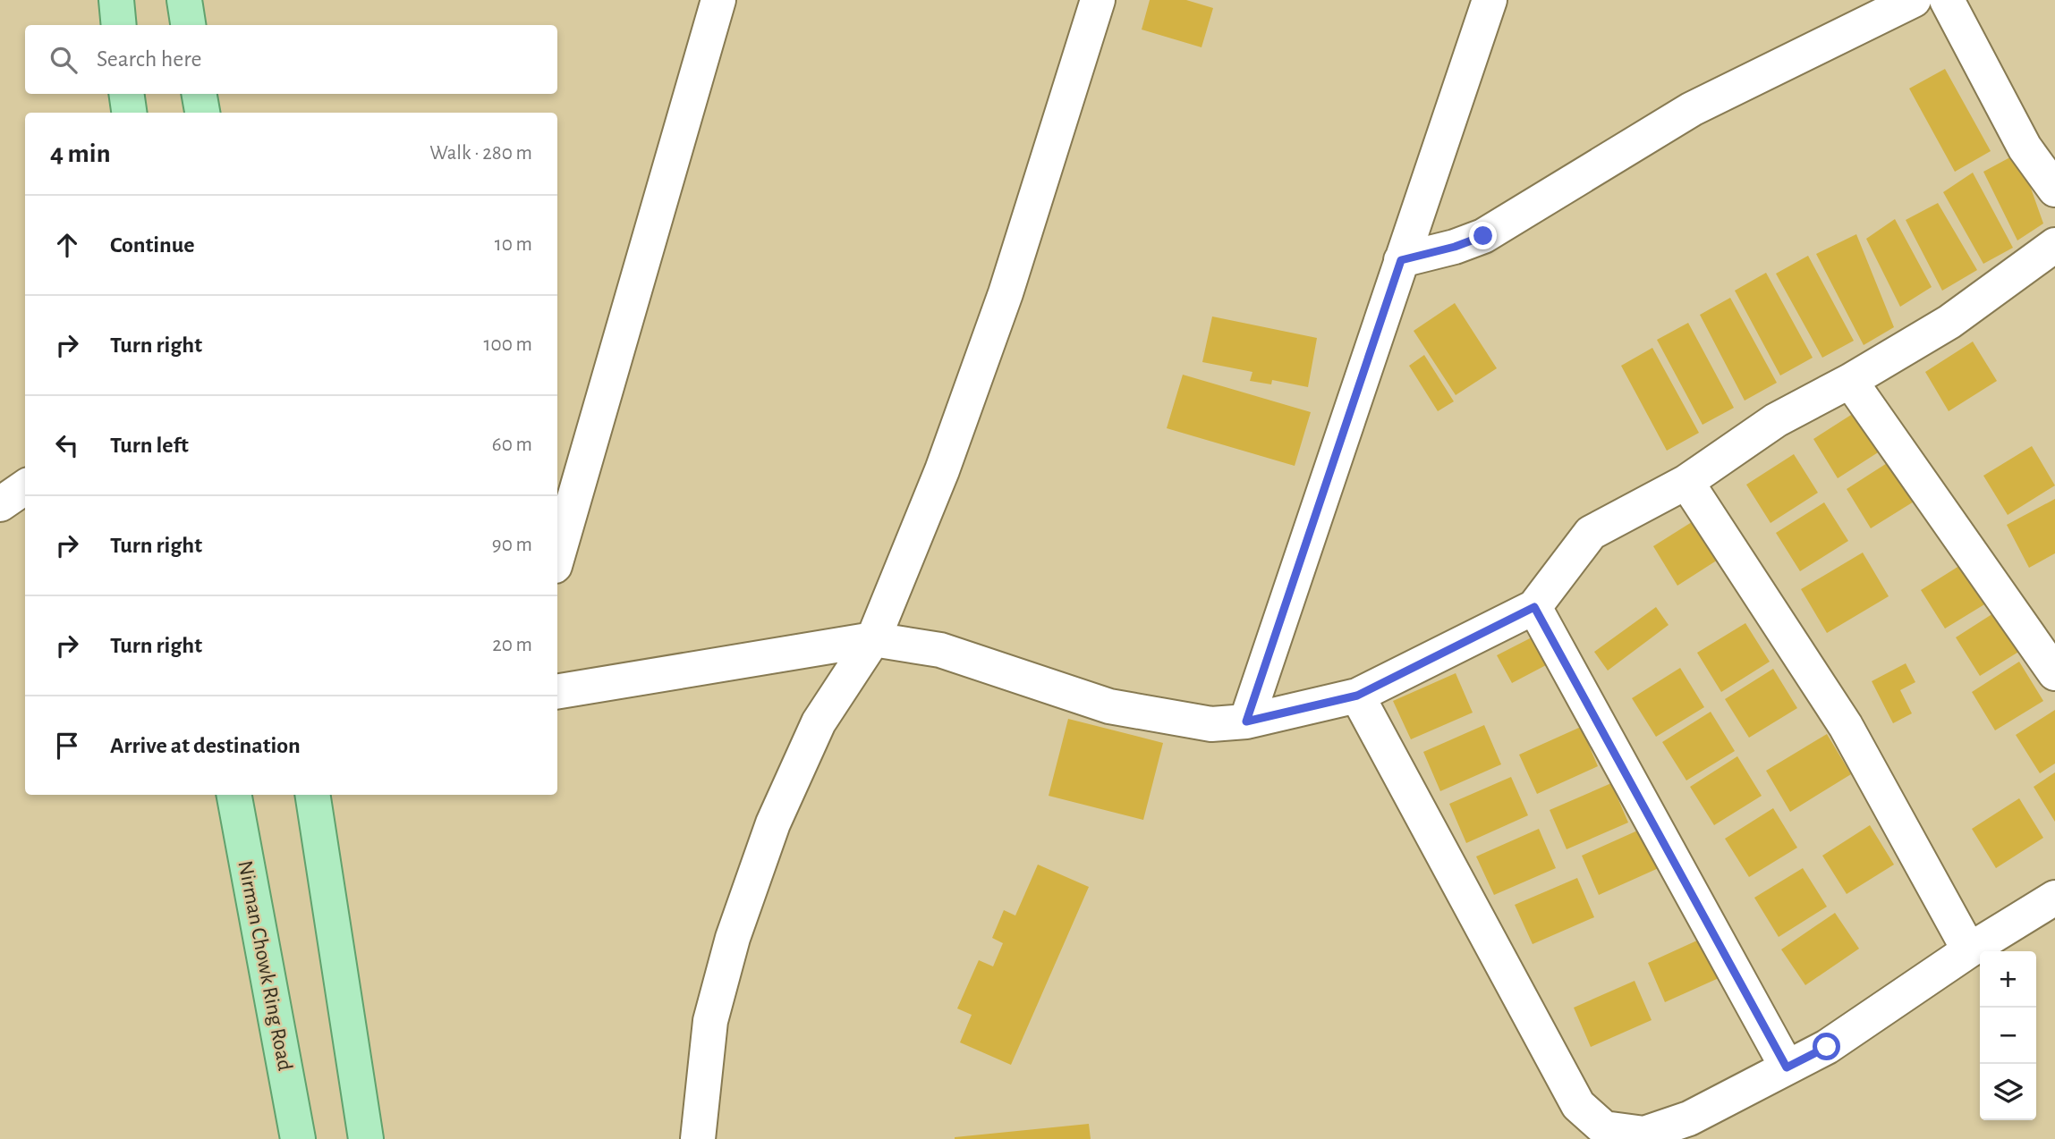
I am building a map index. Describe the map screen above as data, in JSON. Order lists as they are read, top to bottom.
{
  "streets": {
    "main road": ["Nirman Chowk Ring Road"]
  },
  "page": {
    "search": "Search here",
    "heading": ["4 min", "Walk · 280 m"],
    "list": [
      ["Continue", "10 m"],
      ["Turn right", "100 m"],
      ["Turn left", "60 m"],
      ["Turn right", "90 m"],
      ["Turn right", "20 m"],
      "Arrive at destination"
    ],
    "map_buttons": ["+", "−"]
  }
}
